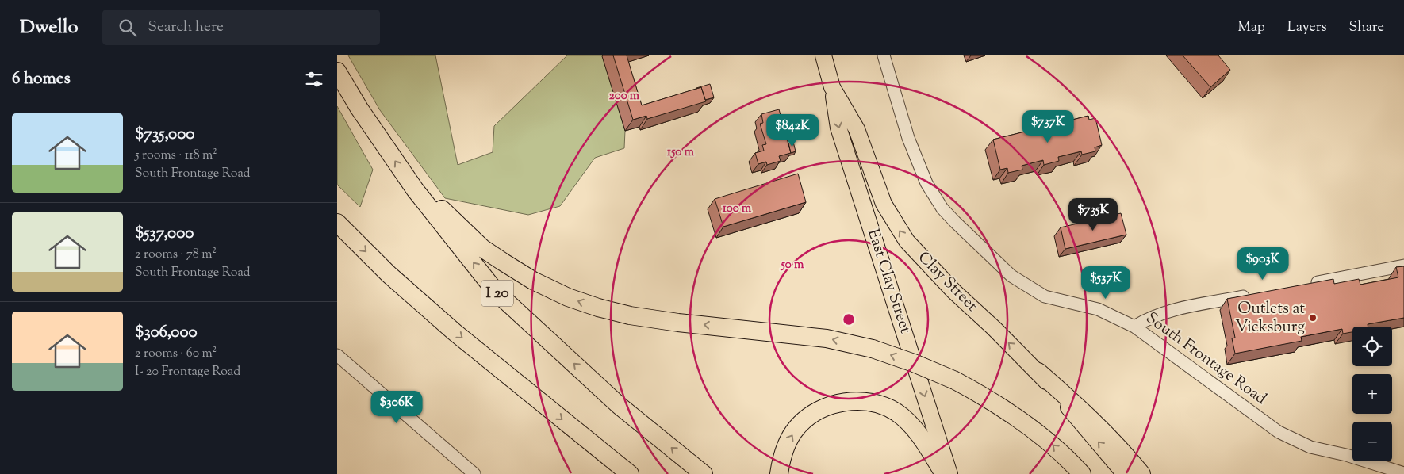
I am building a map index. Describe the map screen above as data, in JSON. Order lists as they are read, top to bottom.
{
  "streets": {
    "highway": ["I 20"],
    "main road": ["East Clay Street", "Clay Street"],
    "street": ["South Frontage Road"]
  },
  "crossings": [
    ["East Clay Street", "Clay Street"]
  ],
  "one_way": ["East Clay Street", "Clay Street"],
  "places": ["Outlets at Vicksburg"],
  "page": {
    "header": "Dwello",
    "search": "Search here",
    "nav": ["Map", "Layers", "Share"],
    "heading": "6 homes",
    "list": [
      {
        "name": "$735,000",
        "note": "5 rooms · 118 m² · South Frontage Road"
      },
      {
        "name": "$537,000",
        "note": "2 rooms · 78 m² · South Frontage Road"
      },
      {
        "name": "$306,000",
        "note": "2 rooms · 60 m² · I- 20 Frontage Road"
      }
    ],
    "price": [
      "$737K",
      "$842K",
      "$735K",
      "$903K",
      "$537K",
      "$306K"
    ],
    "map_buttons": ["+", "−"]
  },
  "rings": [
    "200 m",
    "150 m",
    "100 m",
    "50 m"
  ]
}
